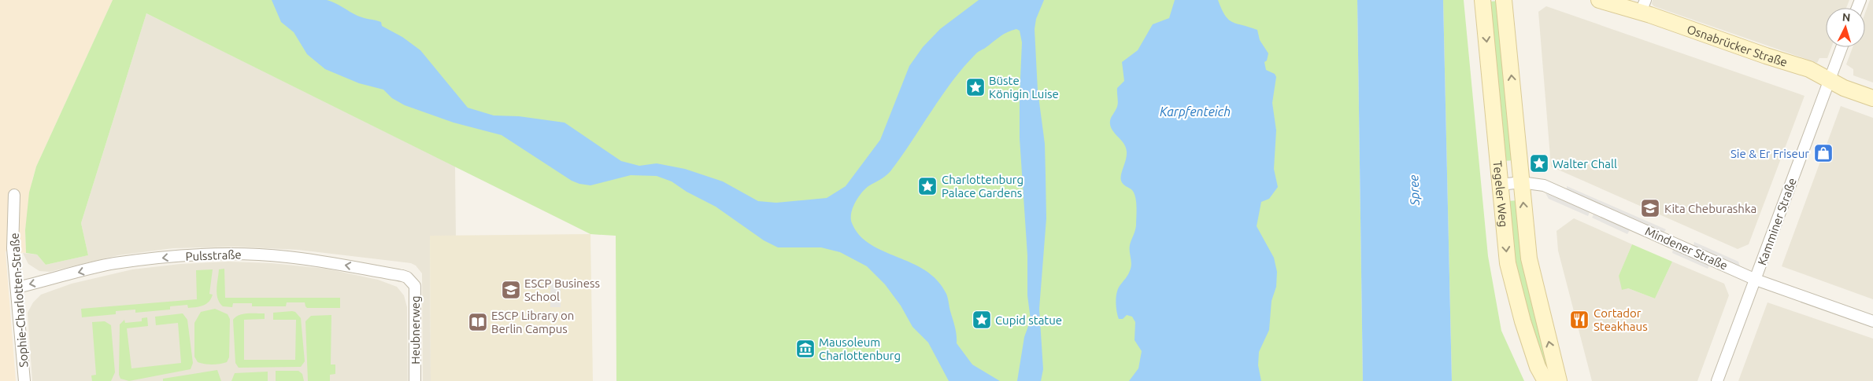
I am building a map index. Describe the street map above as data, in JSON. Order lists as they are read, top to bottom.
{
  "streets": {
    "main road": ["Osnabrücker Straße", "Tegeler Weg"],
    "street": [
      "Kamminer Straße",
      "Mindener Straße",
      "Pulsstraße",
      "Sophie-Charlotten-Straße",
      "Heubnerweg"
    ]
  },
  "crossings": [
    ["Osnabrücker Straße", "Kamminer Straße"],
    ["Tegeler Weg", "Mindener Straße"],
    ["Kamminer Straße", "Mindener Straße"],
    ["Pulsstraße", "Sophie-Charlotten-Straße"],
    ["Pulsstraße", "Heubnerweg"]
  ],
  "one_way": ["Pulsstraße"],
  "water": ["Karpfenteich", "Spree"],
  "places": {
    "place": [
      "Büste Königin Luise",
      "Walter Chall",
      "Charlottenburg Palace Gardens",
      "Cupid statue"
    ],
    "shop": ["Sie & Er Friseur"],
    "school or university": ["Kita Cheburashka", "ESCP Business School"],
    "restaurant": ["Cortador Steakhaus"],
    "library": ["ESCP Library on Berlin Campus"],
    "museum": ["Mausoleum Charlottenburg"]
  },
  "north": "top"
}
